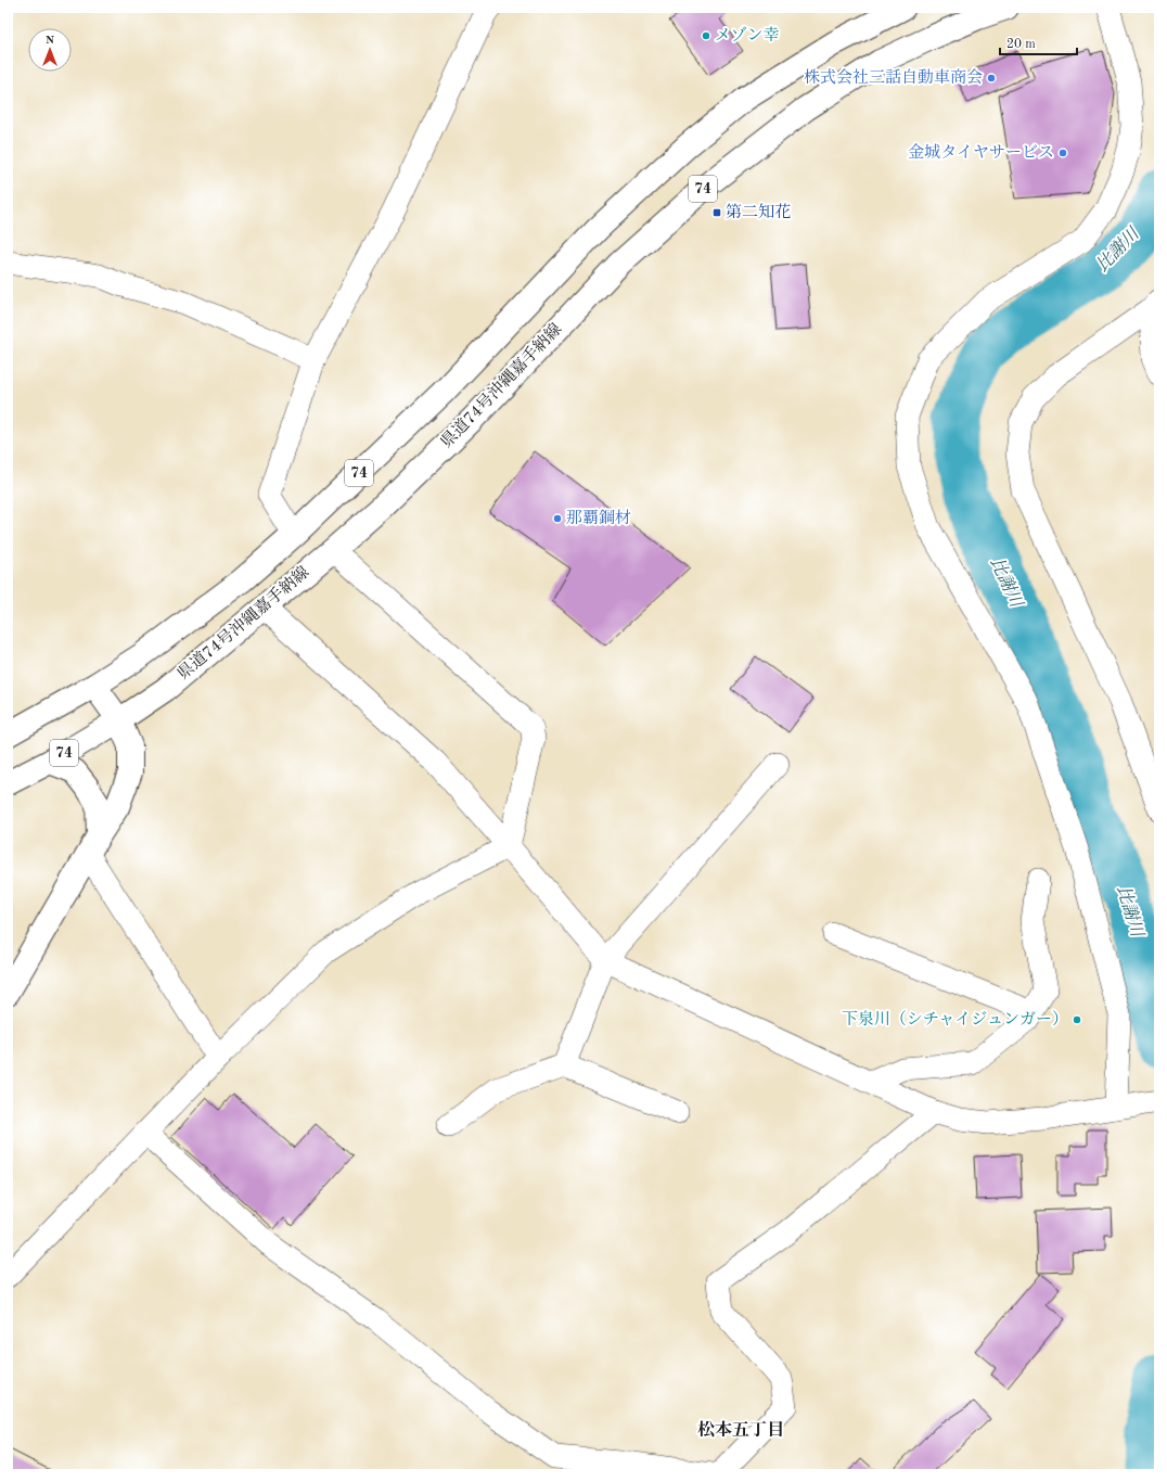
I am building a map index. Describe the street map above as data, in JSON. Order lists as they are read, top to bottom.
{
  "streets": {
    "main road": ["74", "県道74号沖縄嘉手納線"]
  },
  "districts": ["松本五丁目"],
  "water": ["比謝川"],
  "places": {
    "other": [
      "メゾン幸",
      "株式会社三話自動車商会",
      "金城タイヤサービス",
      "那覇鋼材",
      "下泉川（シチャイジュンガー）"
    ],
    "transit": ["第二知花"]
  },
  "scale_bar": "20 m",
  "north": "top"
}
